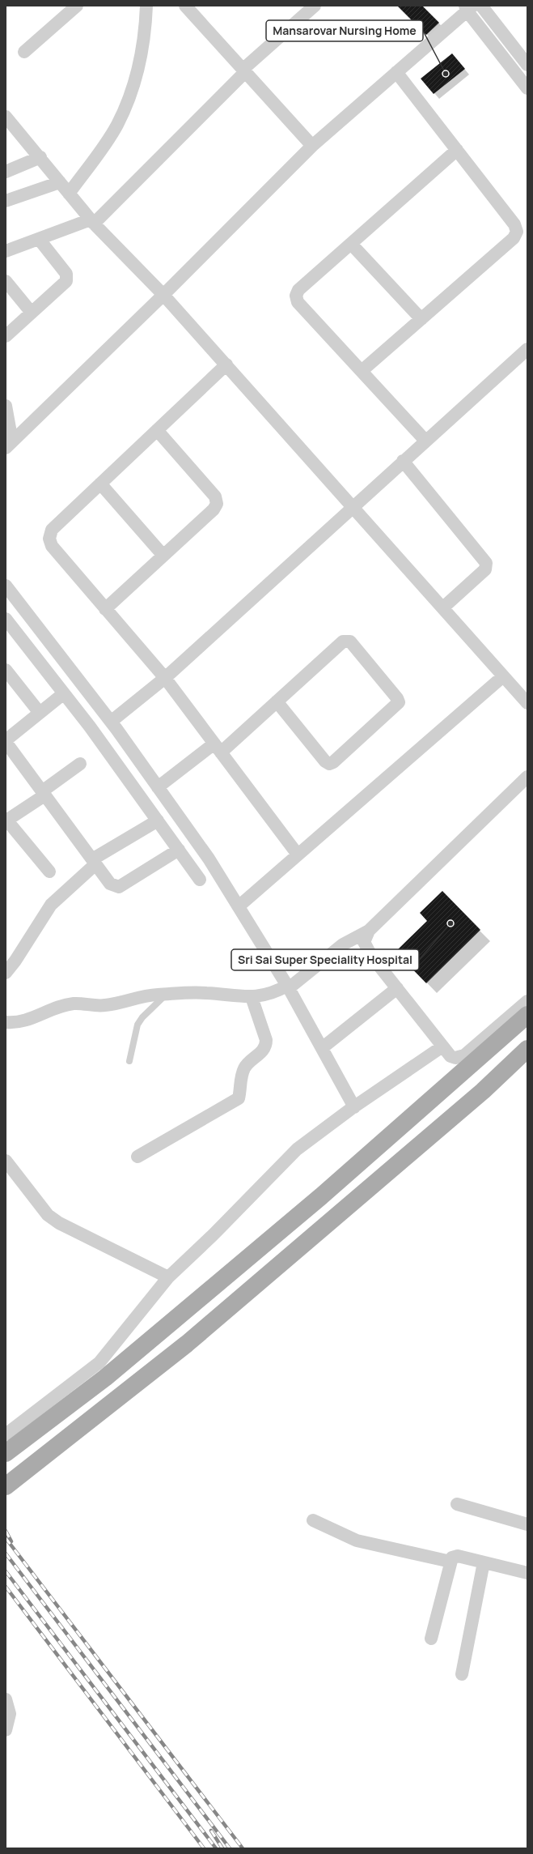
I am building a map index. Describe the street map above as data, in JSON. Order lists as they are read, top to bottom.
{
  "places": ["Mansarovar Nursing Home", "Sri Sai Super Speciality Hospital"]
}
